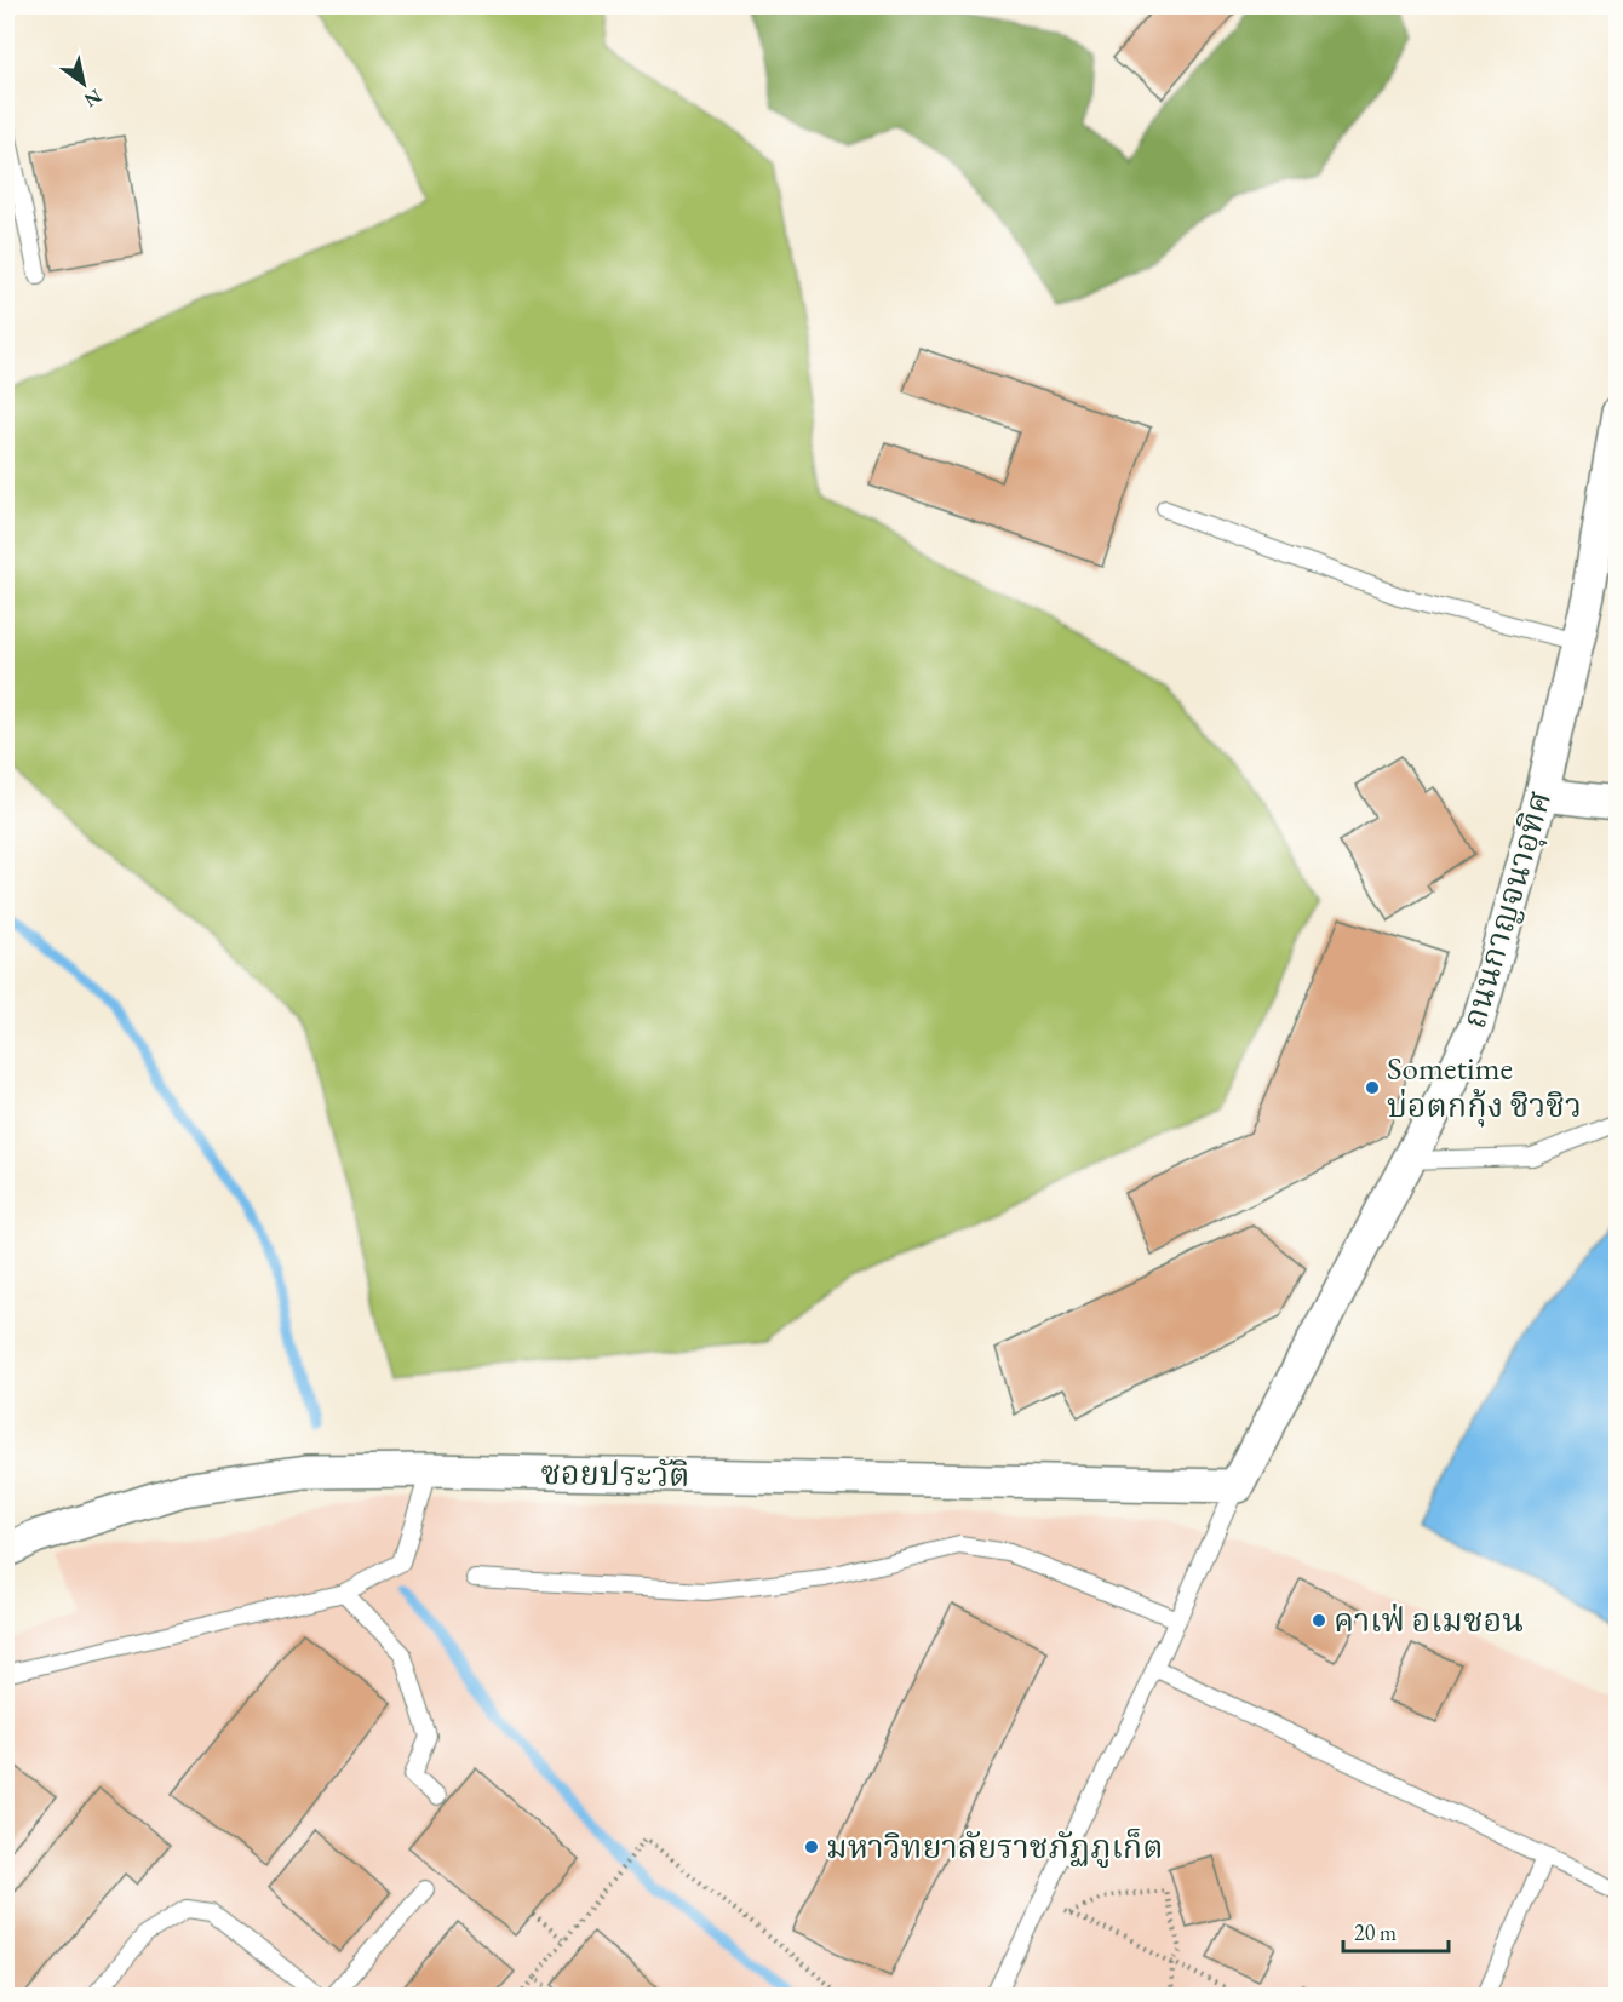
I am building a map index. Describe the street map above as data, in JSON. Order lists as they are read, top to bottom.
{
  "streets": {
    "street": ["ถนนกาญจนาอุทิศ", "ซอยประวัติ"]
  },
  "crossings": [
    ["ถนนกาญจนาอุทิศ", "ซอยประวัติ"]
  ],
  "places": ["Sometime บ่อตกกุ้ง ชิวชิว", "คาเฟ่ อเมซอน", "มหาวิทยาลัยราชภัฏภูเก็ต"],
  "scale_bar": "20 m",
  "north": "bottom right"
}
